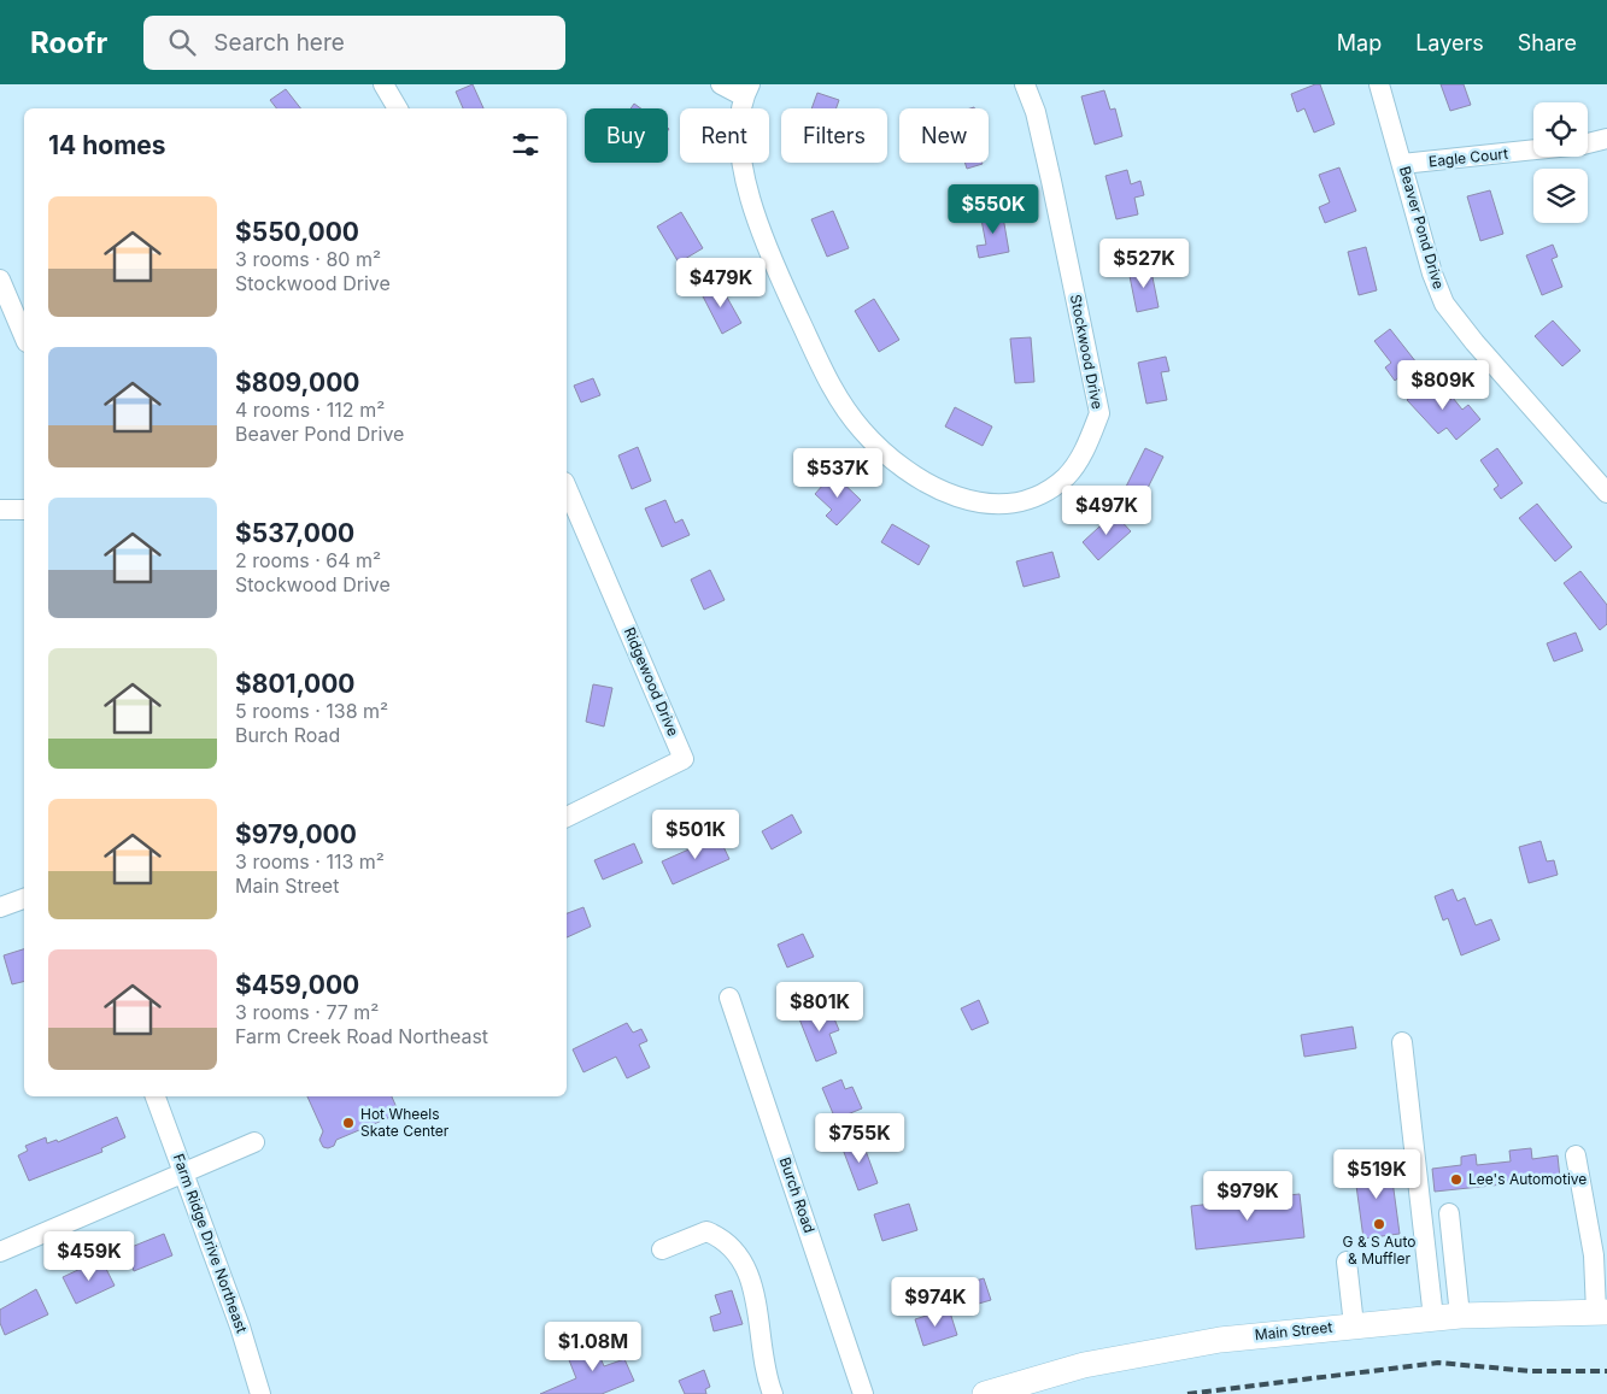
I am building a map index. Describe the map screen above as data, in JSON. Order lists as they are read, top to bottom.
{
  "streets": {
    "main road": ["Main Street"],
    "street": [
      "Eagle Court",
      "Beaver Pond Drive",
      "Stockwood Drive",
      "Ridgewood Drive",
      "Burch Road",
      "Farm Ridge Drive Northeast"
    ]
  },
  "crossings": [
    ["Eagle Court", "Beaver Pond Drive"]
  ],
  "places": ["Hot Wheels Skate Center", "Lee's Automotive", "G & S Auto & Muffler"],
  "page": {
    "header": "Roofr",
    "search": "Search here",
    "nav": ["Map", "Layers", "Share"],
    "chip": [
      "Buy",
      "Rent",
      "Filters",
      "New"
    ],
    "heading": "14 homes",
    "list": [
      {
        "name": "$550,000",
        "note": "3 rooms · 80 m² · Stockwood Drive"
      },
      {
        "name": "$809,000",
        "note": "4 rooms · 112 m² · Beaver Pond Drive"
      },
      {
        "name": "$537,000",
        "note": "2 rooms · 64 m² · Stockwood Drive"
      },
      {
        "name": "$801,000",
        "note": "5 rooms · 138 m² · Burch Road"
      },
      {
        "name": "$979,000",
        "note": "3 rooms · 113 m² · Main Street"
      },
      {
        "name": "$459,000",
        "note": "3 rooms · 77 m² · Farm Creek Road Northeast"
      }
    ],
    "price": [
      "$550K",
      "$527K",
      "$479K",
      "$809K",
      "$537K",
      "$497K",
      "$501K",
      "$801K",
      "$755K",
      "$519K",
      "$979K",
      "$459K",
      "$974K",
      "$1.08M"
    ]
  }
}
